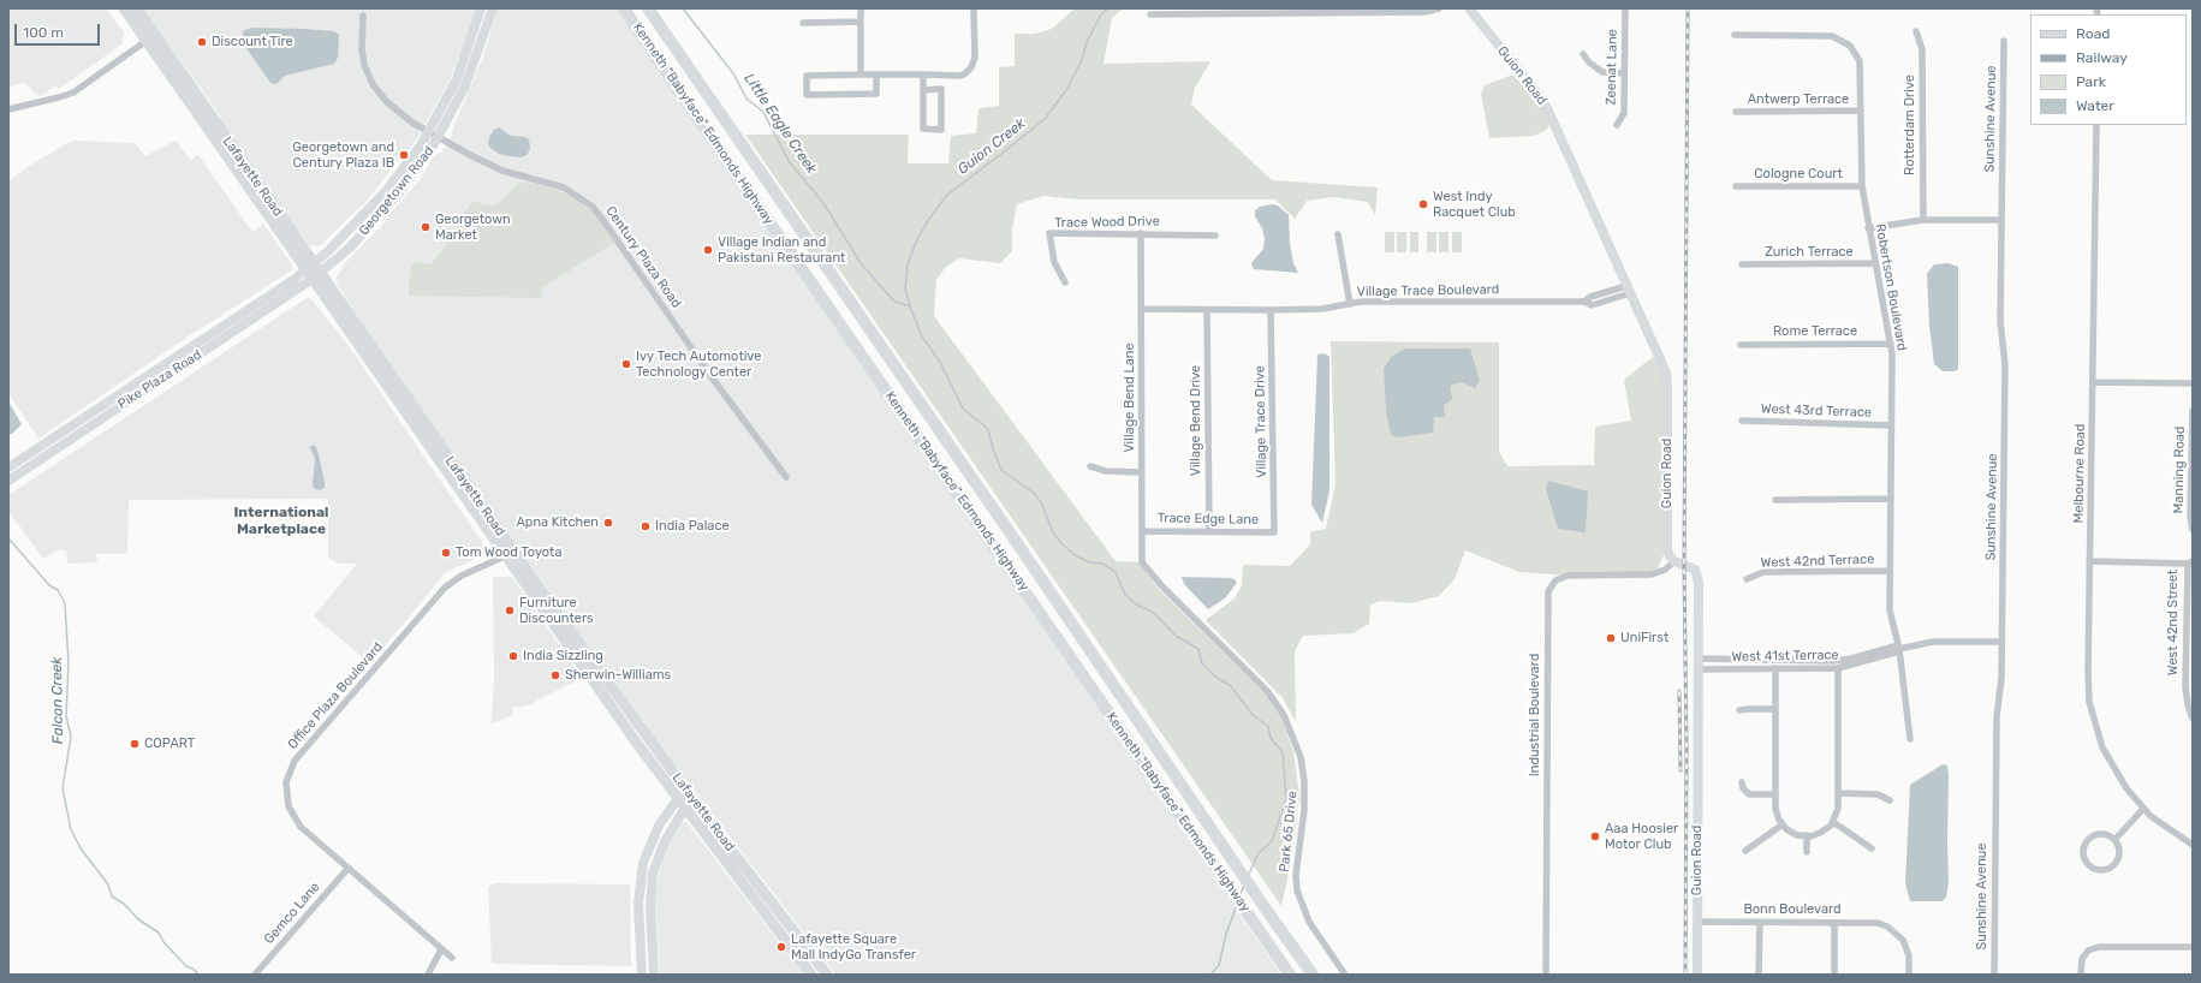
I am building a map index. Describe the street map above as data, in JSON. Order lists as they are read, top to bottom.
{
  "streets": {
    "highway": ["Kenneth \"Babyface\" Edmonds Highway"],
    "main road": [
      "Guion Road",
      "Lafayette Road",
      "Georgetown Road",
      "Pike Plaza Road"
    ],
    "street": [
      "Zeenat Lane",
      "Antwerp Terrace",
      "Sunshine Avenue",
      "Rotterdam Drive",
      "Cologne Court",
      "Trace Wood Drive",
      "Zurich Terrace",
      "Century Plaza Road",
      "Robertson Boulevard",
      "Village Trace Boulevard",
      "Rome Terrace",
      "Village Bend Lane",
      "West 43rd Terrace",
      "Village Bend Drive",
      "Village Trace Drive",
      "Manning Road",
      "Melbourne Road",
      "Trace Edge Lane",
      "West 42nd Terrace",
      "West 42nd Street",
      "West 41st Terrace",
      "Office Plaza Boulevard",
      "Industrial Boulevard",
      "Park 65 Drive",
      "Bonn Boulevard",
      "Gemco Lane"
    ]
  },
  "crossings": [
    ["Guion Road", "Village Trace Boulevard"],
    ["Guion Road", "West 41st Terrace"],
    ["Guion Road", "Industrial Boulevard"],
    ["Guion Road", "Bonn Boulevard"],
    ["Antwerp Terrace", "Robertson Boulevard"],
    ["Sunshine Avenue", "West 41st Terrace"],
    ["Cologne Court", "Robertson Boulevard"],
    ["Lafayette Road", "Georgetown Road"],
    ["Lafayette Road", "Pike Plaza Road"],
    ["Lafayette Road", "Office Plaza Boulevard"],
    ["Georgetown Road", "Century Plaza Road"],
    ["Georgetown Road", "Pike Plaza Road"],
    ["Trace Wood Drive", "Village Bend Lane"],
    ["Zurich Terrace", "Robertson Boulevard"],
    ["Robertson Boulevard", "Rome Terrace"],
    ["Robertson Boulevard", "West 43rd Terrace"],
    ["Robertson Boulevard", "West 42nd Terrace"],
    ["Robertson Boulevard", "West 41st Terrace"],
    ["Village Trace Boulevard", "Village Bend Lane"],
    ["Village Trace Boulevard", "Village Bend Drive"],
    ["Village Trace Boulevard", "Village Trace Drive"],
    ["Village Bend Lane", "Trace Edge Lane"],
    ["Village Bend Lane", "Park 65 Drive"],
    ["Village Bend Drive", "Trace Edge Lane"],
    ["Village Trace Drive", "Trace Edge Lane"],
    ["Melbourne Road", "West 42nd Street"],
    ["Office Plaza Boulevard", "Gemco Lane"]
  ],
  "districts": ["International Marketplace"],
  "water": ["Little Eagle Creek", "Guion Creek", "Falcon Creek"],
  "places": [
    "Discount Tire",
    "Georgetown and Century Plaza IB",
    "West Indy Racquet Club",
    "Georgetown Market",
    "Village Indian and Pakistani Restaurant",
    "Ivy Tech Automotive Technology Center",
    "Apna Kitchen",
    "India Palace",
    "Tom Wood Toyota",
    "Furniture Discounters",
    "UniFirst",
    "India Sizzling",
    "Sherwin-Williams",
    "COPART",
    "Aaa Hoosier Motor Club",
    "Lafayette Square Mall IndyGo Transfer"
  ],
  "legend": [
    "Road",
    "Railway",
    "Park",
    "Water"
  ],
  "scale_bar": "100 m"
}
